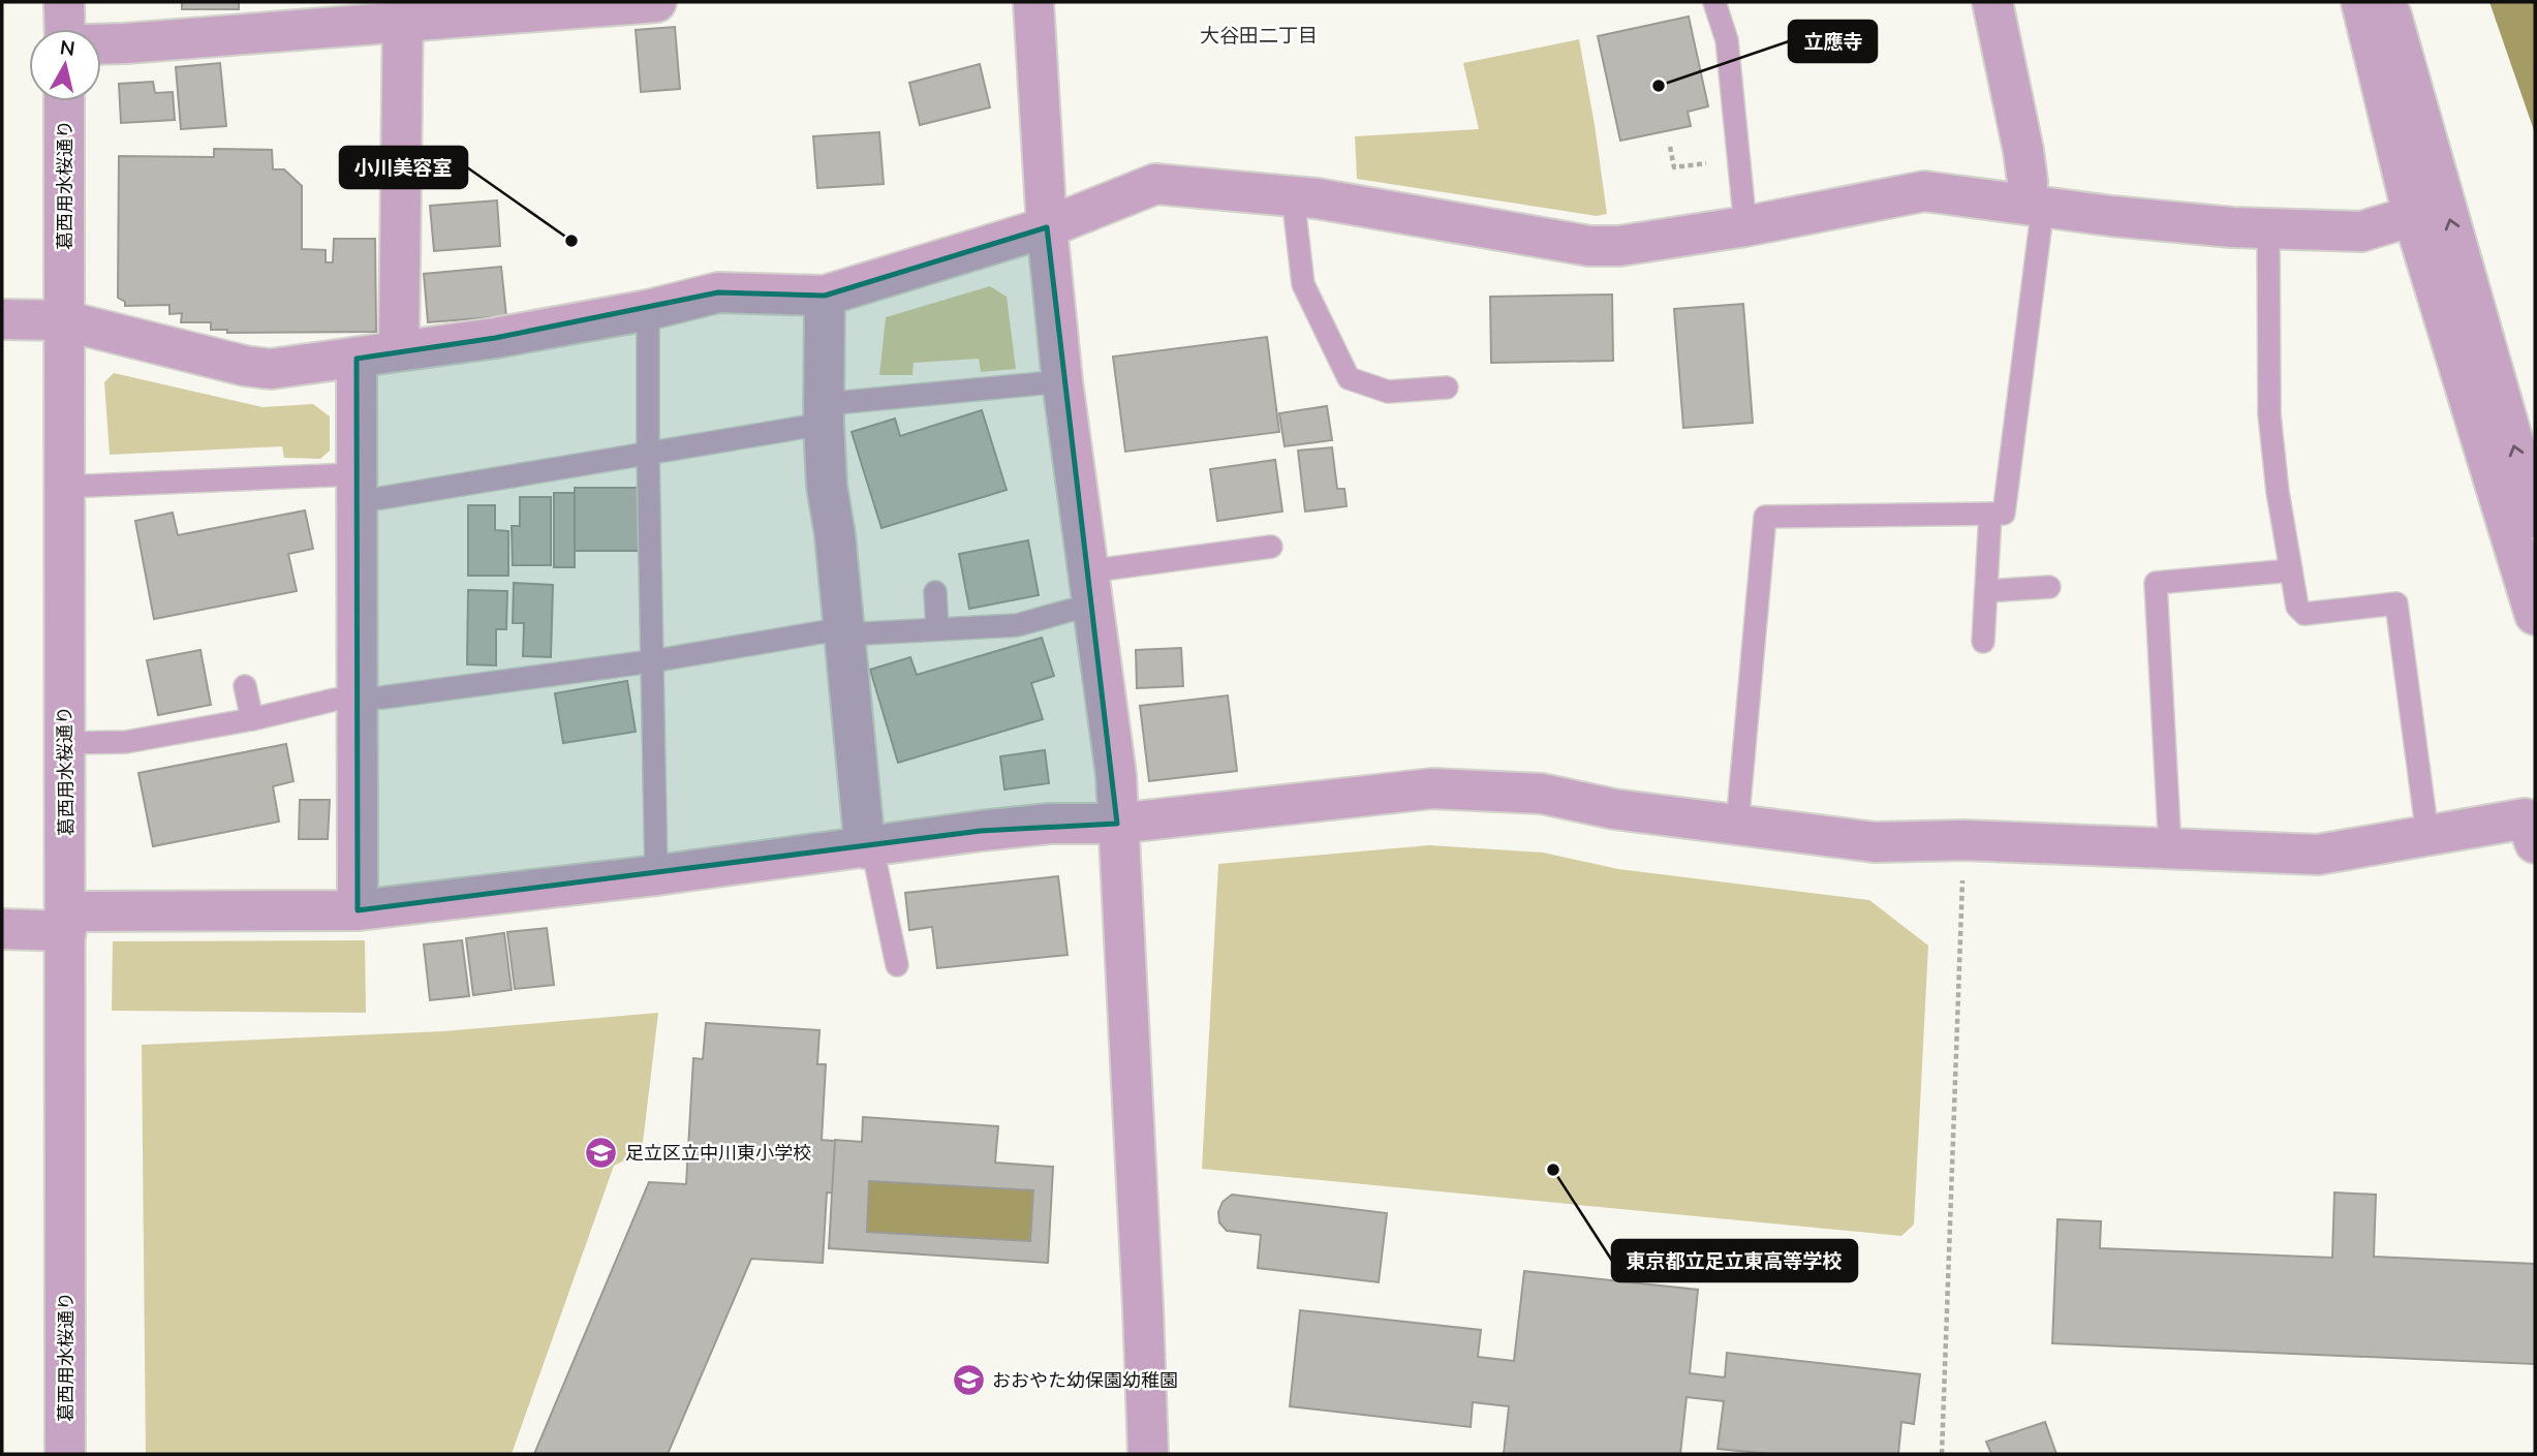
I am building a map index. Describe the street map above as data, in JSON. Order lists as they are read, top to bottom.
{
  "streets": {
    "street": ["葛西用水桜通り"]
  },
  "districts": ["大谷田二丁目"],
  "places": {
    "other": ["立應寺", "小川美容室", "東京都立足立東高等学校"],
    "school or university": ["足立区立中川東小学校", "おおやた幼保園幼稚園"]
  },
  "north": "top"
}
